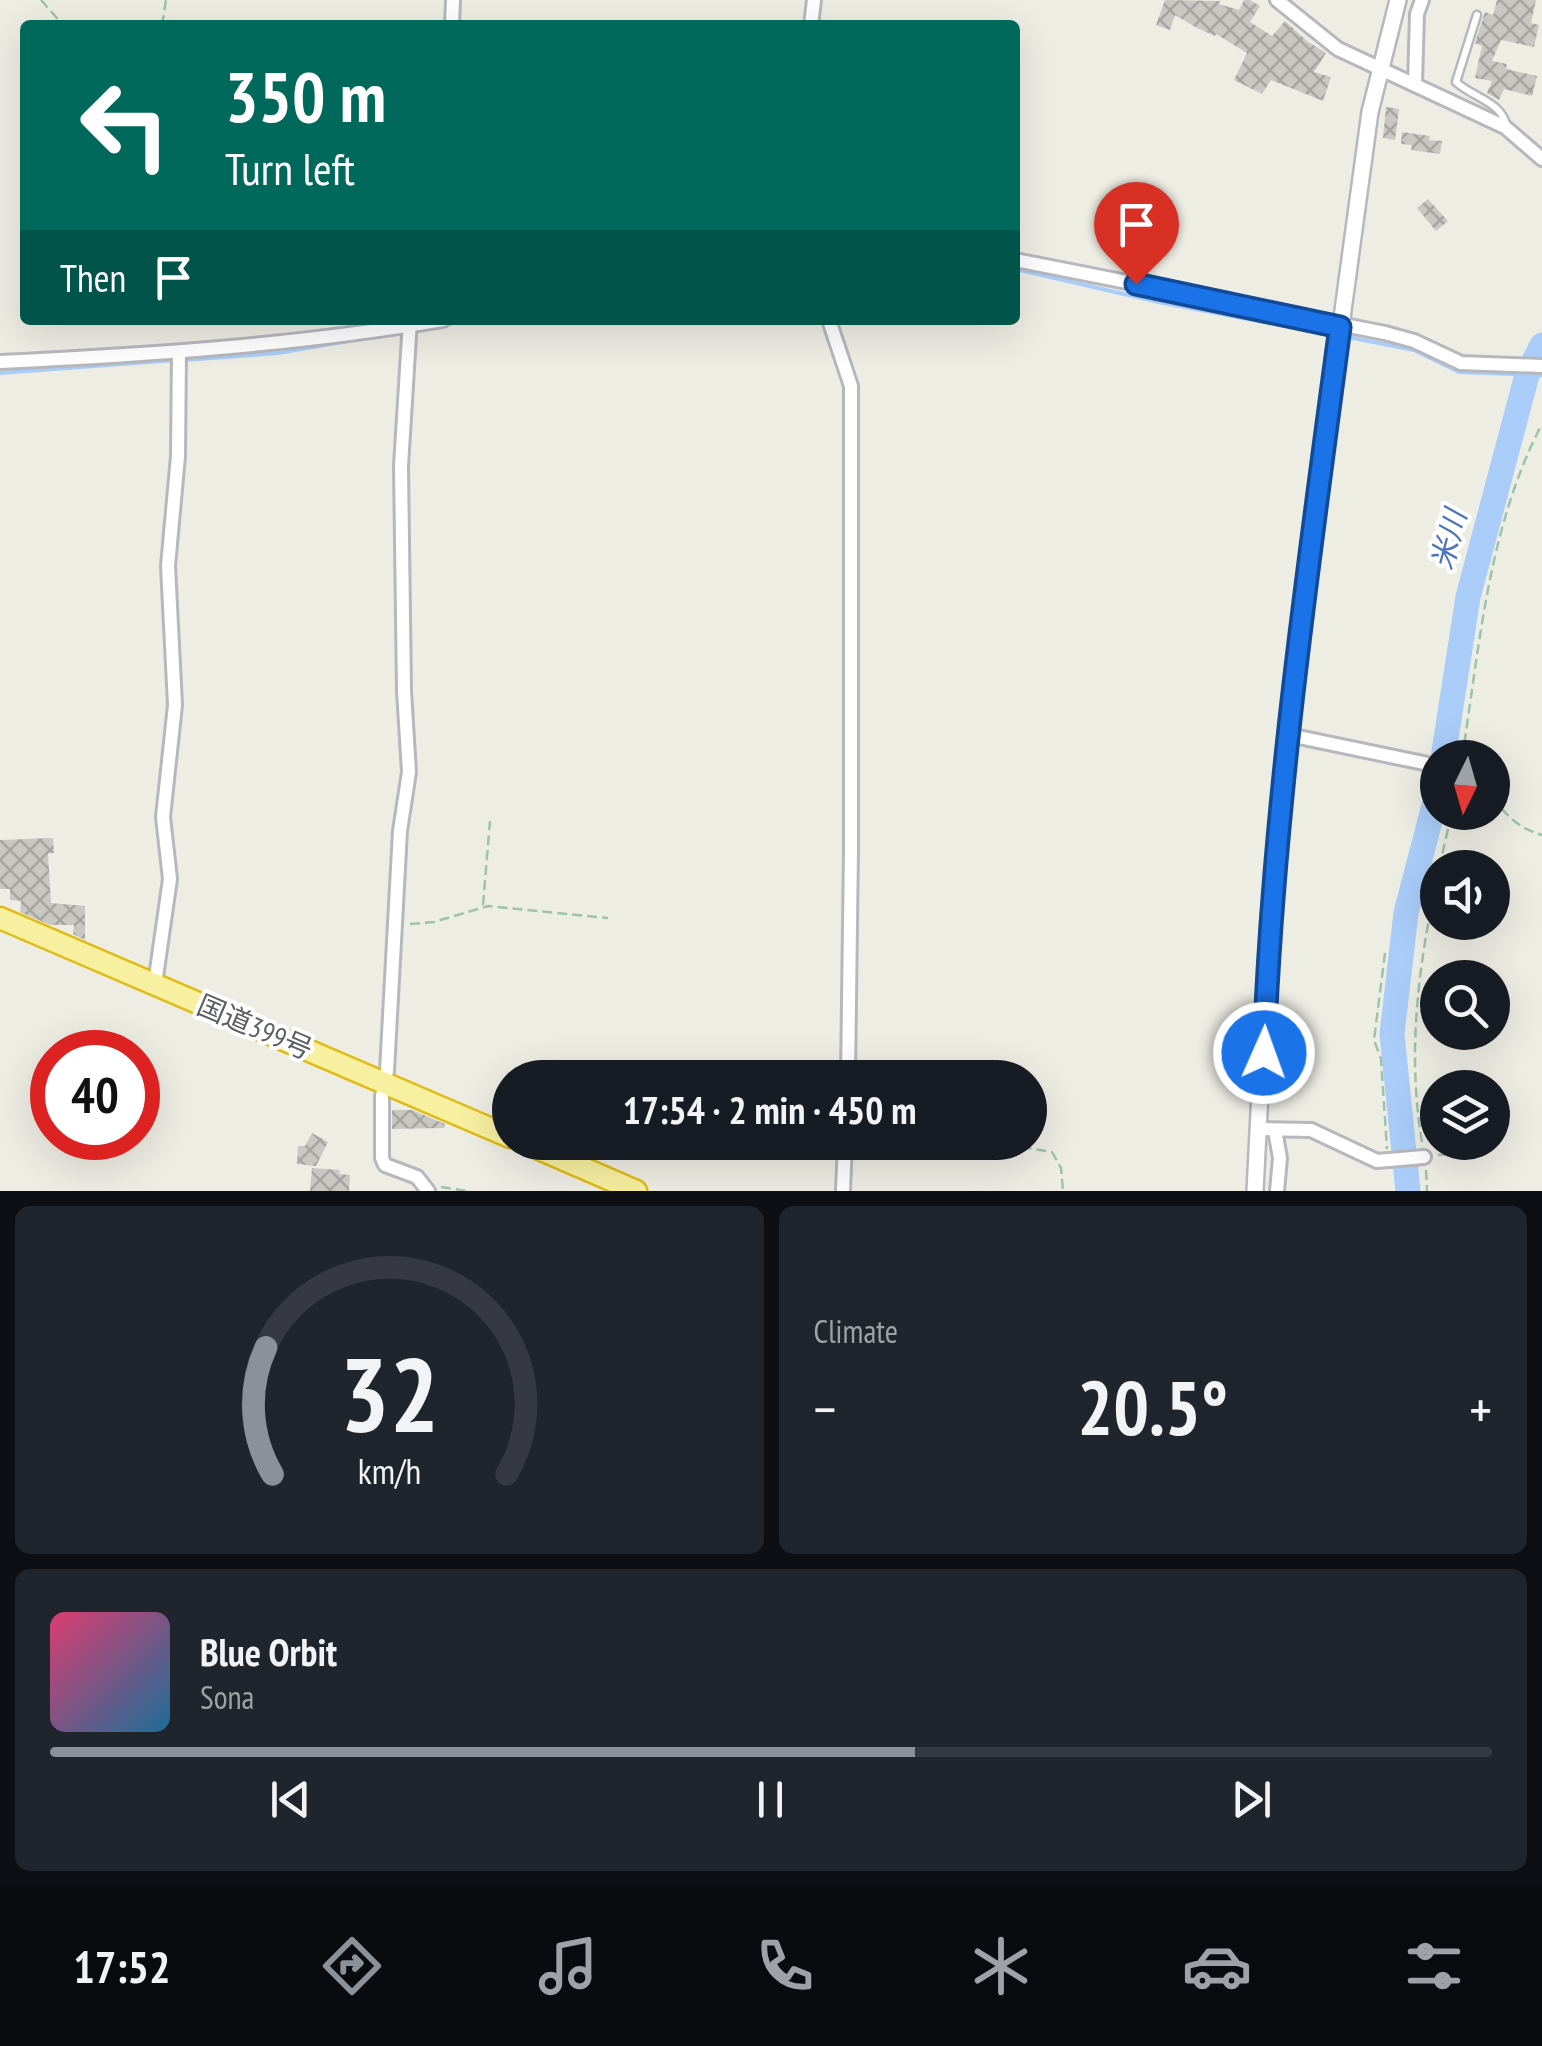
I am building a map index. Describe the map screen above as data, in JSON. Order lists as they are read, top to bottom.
{
  "streets": {
    "highway": ["国道399号"]
  },
  "water": ["米川"],
  "north": "bottom",
  "page": {
    "turn": ["350 m", "Turn left"],
    "then": "Then",
    "limit": "40",
    "trip": "17:54 · 2 min · 450 m",
    "tile": "Climate",
    "heat": ["−", "20.5°", "+"],
    "song": ["Blue Orbit", "Sona"],
    "tabs": "17:52",
    "gauge": ["32", "km/h"]
  }
}
